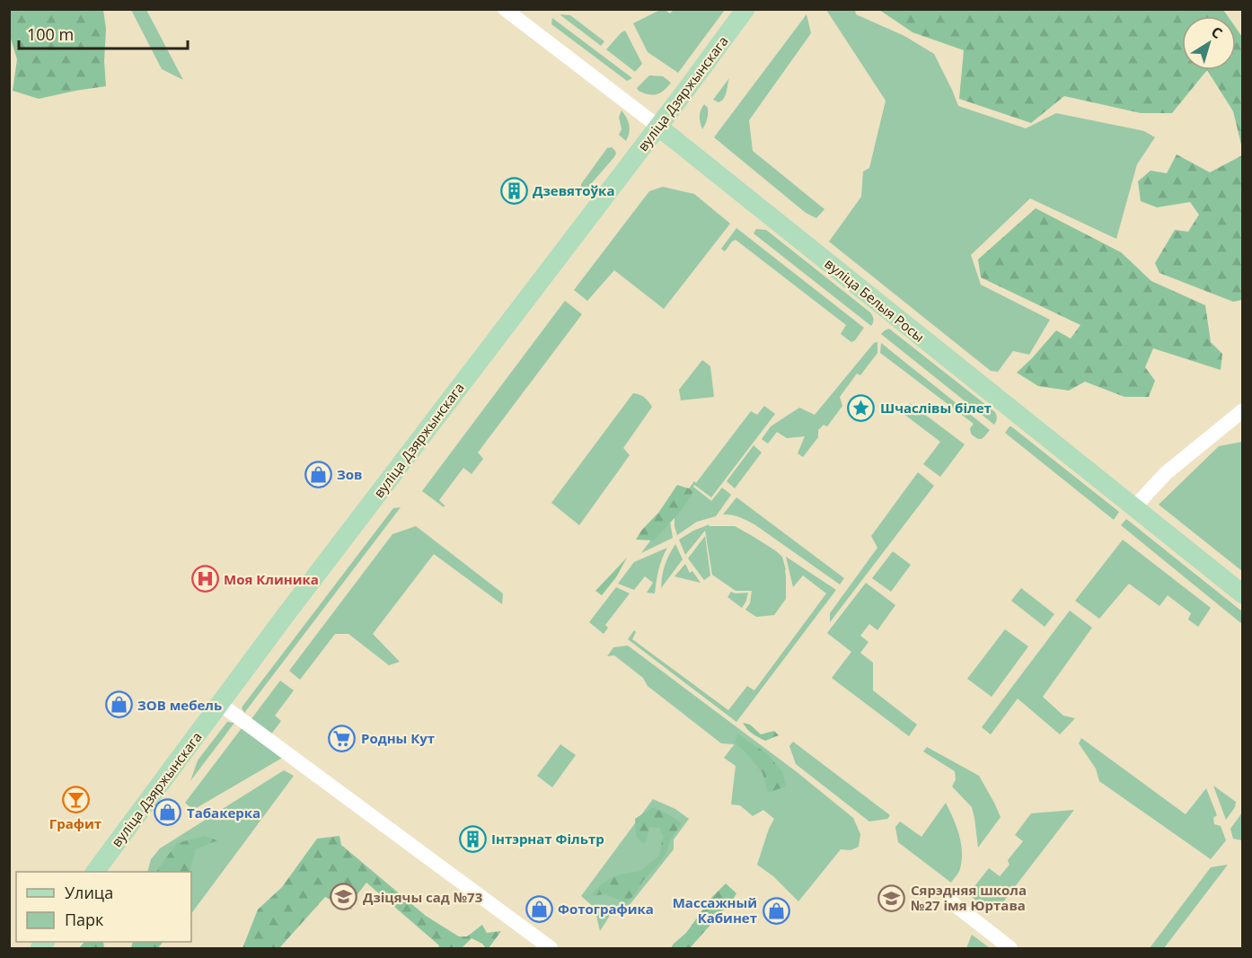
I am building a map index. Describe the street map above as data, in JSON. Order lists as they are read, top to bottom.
{
  "streets": {
    "main road": ["вуліца Дзяржынскага", "вуліца Белыя Росы"]
  },
  "crossings": [
    ["вуліца Дзяржынскага", "вуліца Белыя Росы"]
  ],
  "places": {
    "building": ["Дзевятоўка", "Інтэрнат Фільтр"],
    "place": ["Шчаслівы білет"],
    "shop": [
      "Зов",
      "ЗОВ мебель",
      "Табакерка",
      "Фотографика",
      "Массажный Кабинет"
    ],
    "hospital": ["Моя Клиника"],
    "supermarket": ["Родны Кут"],
    "bar": ["Графит"],
    "school or university": ["Дзіцячы сад №73", "Сярэдняя школа №27 імя Юртава"]
  },
  "legend": ["Улица", "Парк"],
  "scale_bar": "100 m",
  "north": "top right"
}
